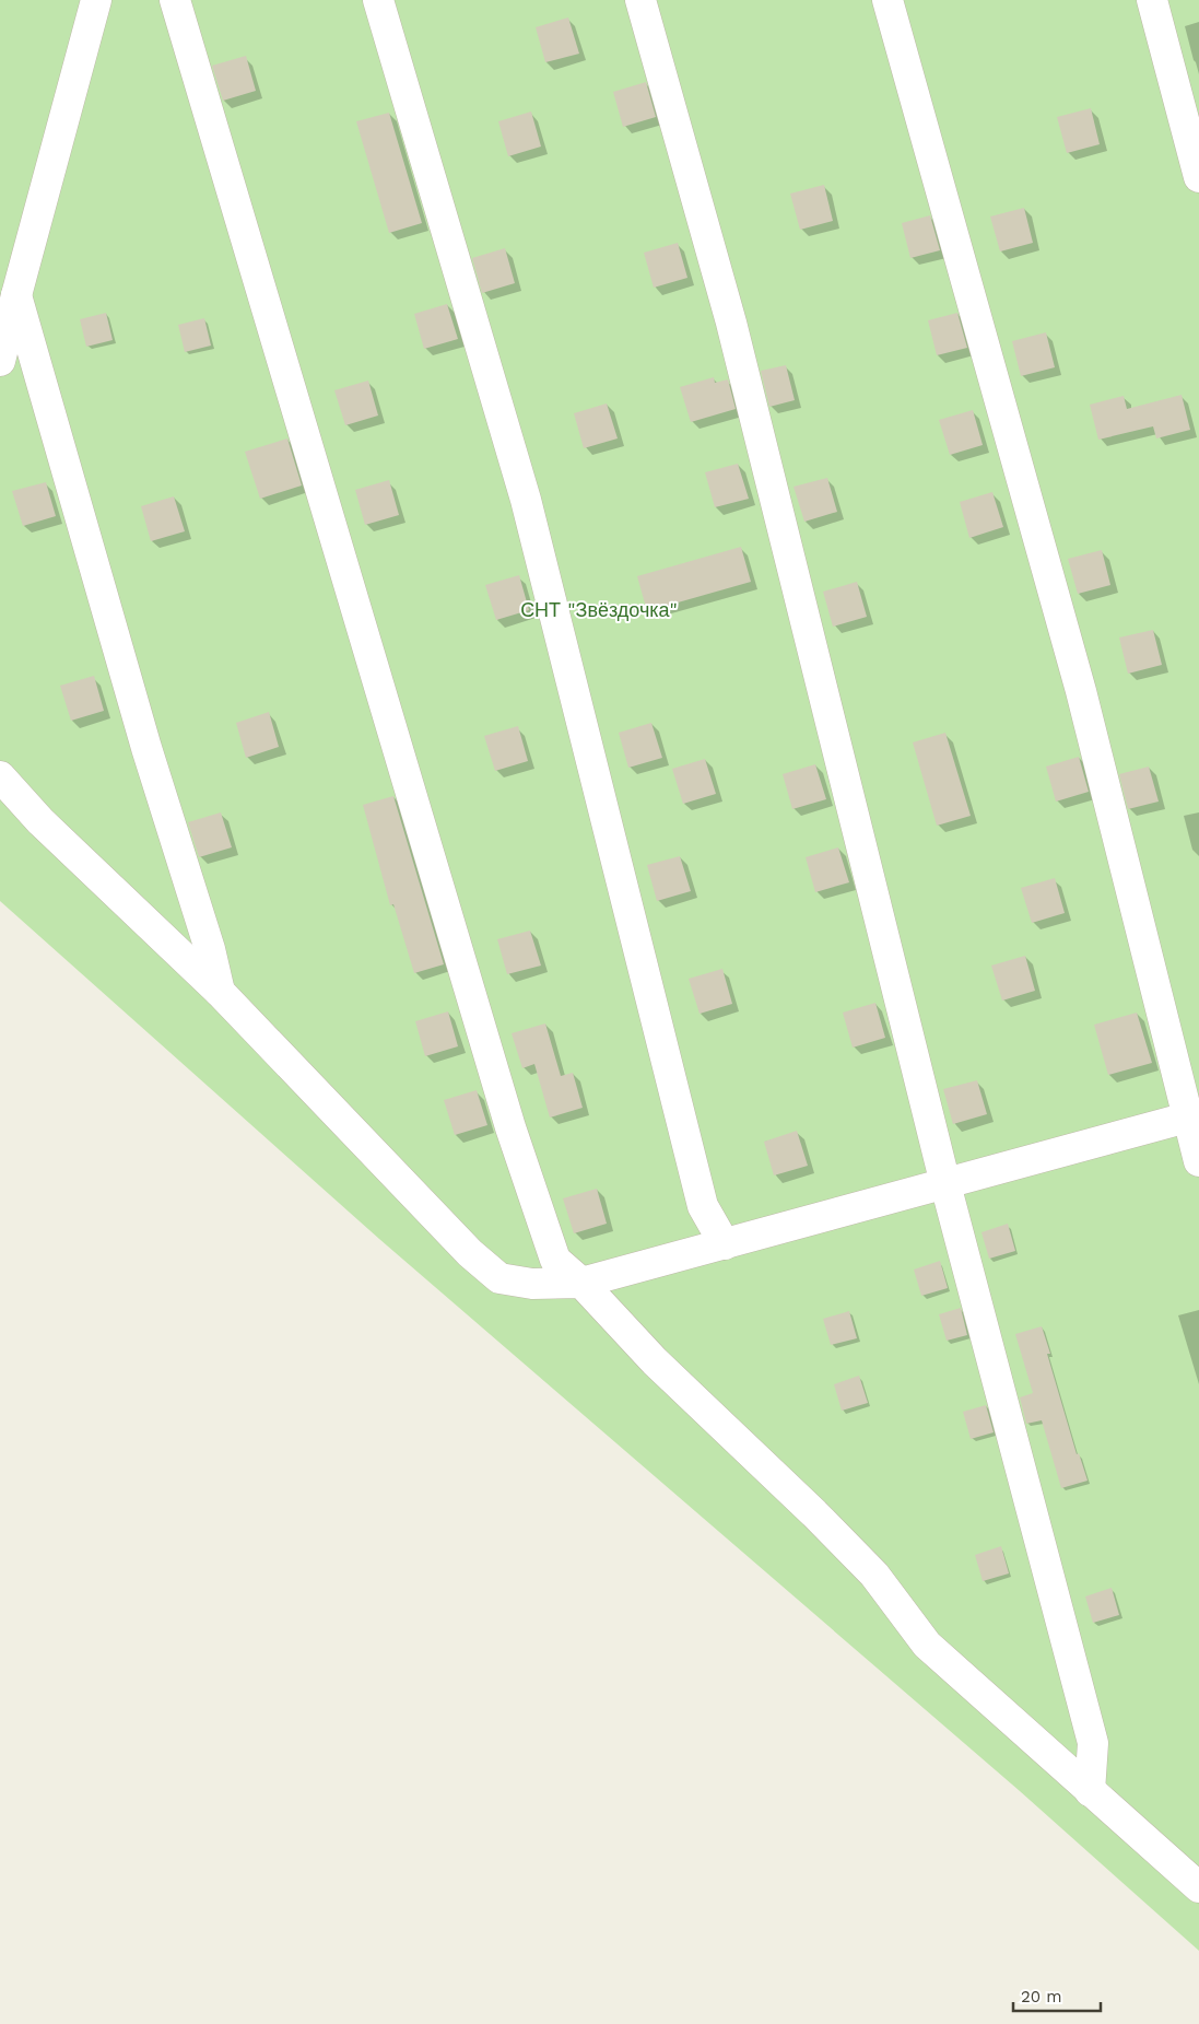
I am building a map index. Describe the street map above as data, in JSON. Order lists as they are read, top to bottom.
{
  "parks": ["СНТ \"Звёздочка\""],
  "scale_bar": "20 m"
}
